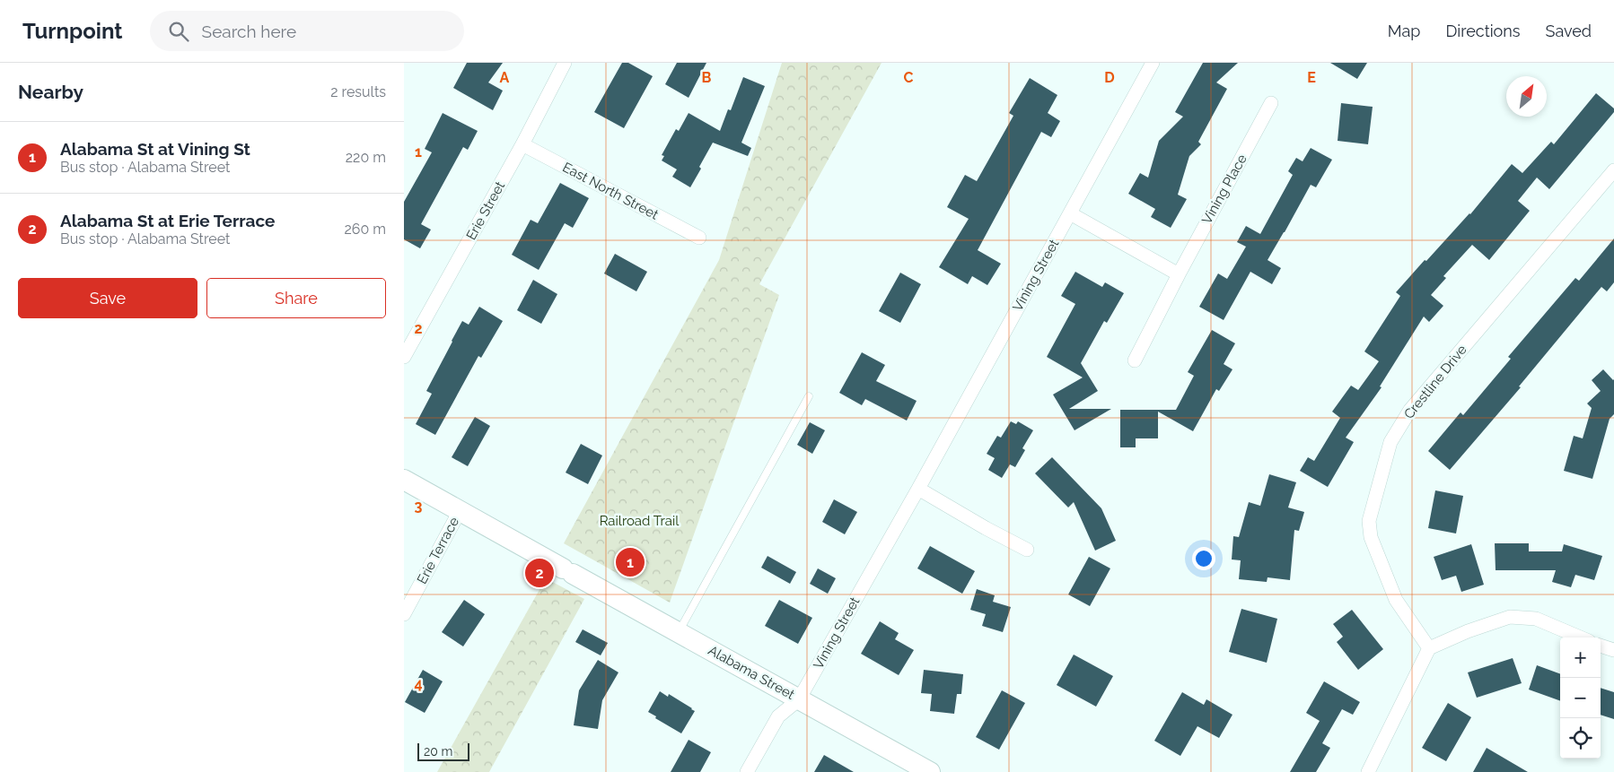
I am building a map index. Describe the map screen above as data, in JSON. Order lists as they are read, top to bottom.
{
  "streets": {
    "main road": ["Alabama Street"],
    "street": [
      "Vining Place",
      "East North Street",
      "Erie Street",
      "Vining Street",
      "Crestline Drive",
      "Erie Terrace"
    ]
  },
  "crossings": [
    ["East North Street", "Erie Street"],
    ["Vining Street", "Alabama Street"],
    ["Erie Terrace", "Alabama Street"]
  ],
  "parks": ["Railroad Trail"],
  "scale_bar": "20 m",
  "north": "top right",
  "page": {
    "header": "Turnpoint",
    "search": "Search here",
    "nav": ["Map", "Directions", "Saved"],
    "heading": ["Nearby", "2 results"],
    "list": [
      {
        "mark": "1",
        "name": "Alabama St at Vining St",
        "note": "Bus stop · Alabama Street",
        "value": "220 m"
      },
      {
        "mark": "2",
        "name": "Alabama St at Erie Terrace",
        "note": "Bus stop · Alabama Street",
        "value": "260 m"
      }
    ],
    "buttons": ["Save", "Share"],
    "pins": ["1", "2"],
    "map_buttons": ["+", "−"],
    "scale": "20 m"
  },
  "grid": {
    "columns": [
      "A",
      "B",
      "C",
      "D",
      "E"
    ],
    "rows": [
      "1",
      "2",
      "3",
      "4"
    ]
  }
}
